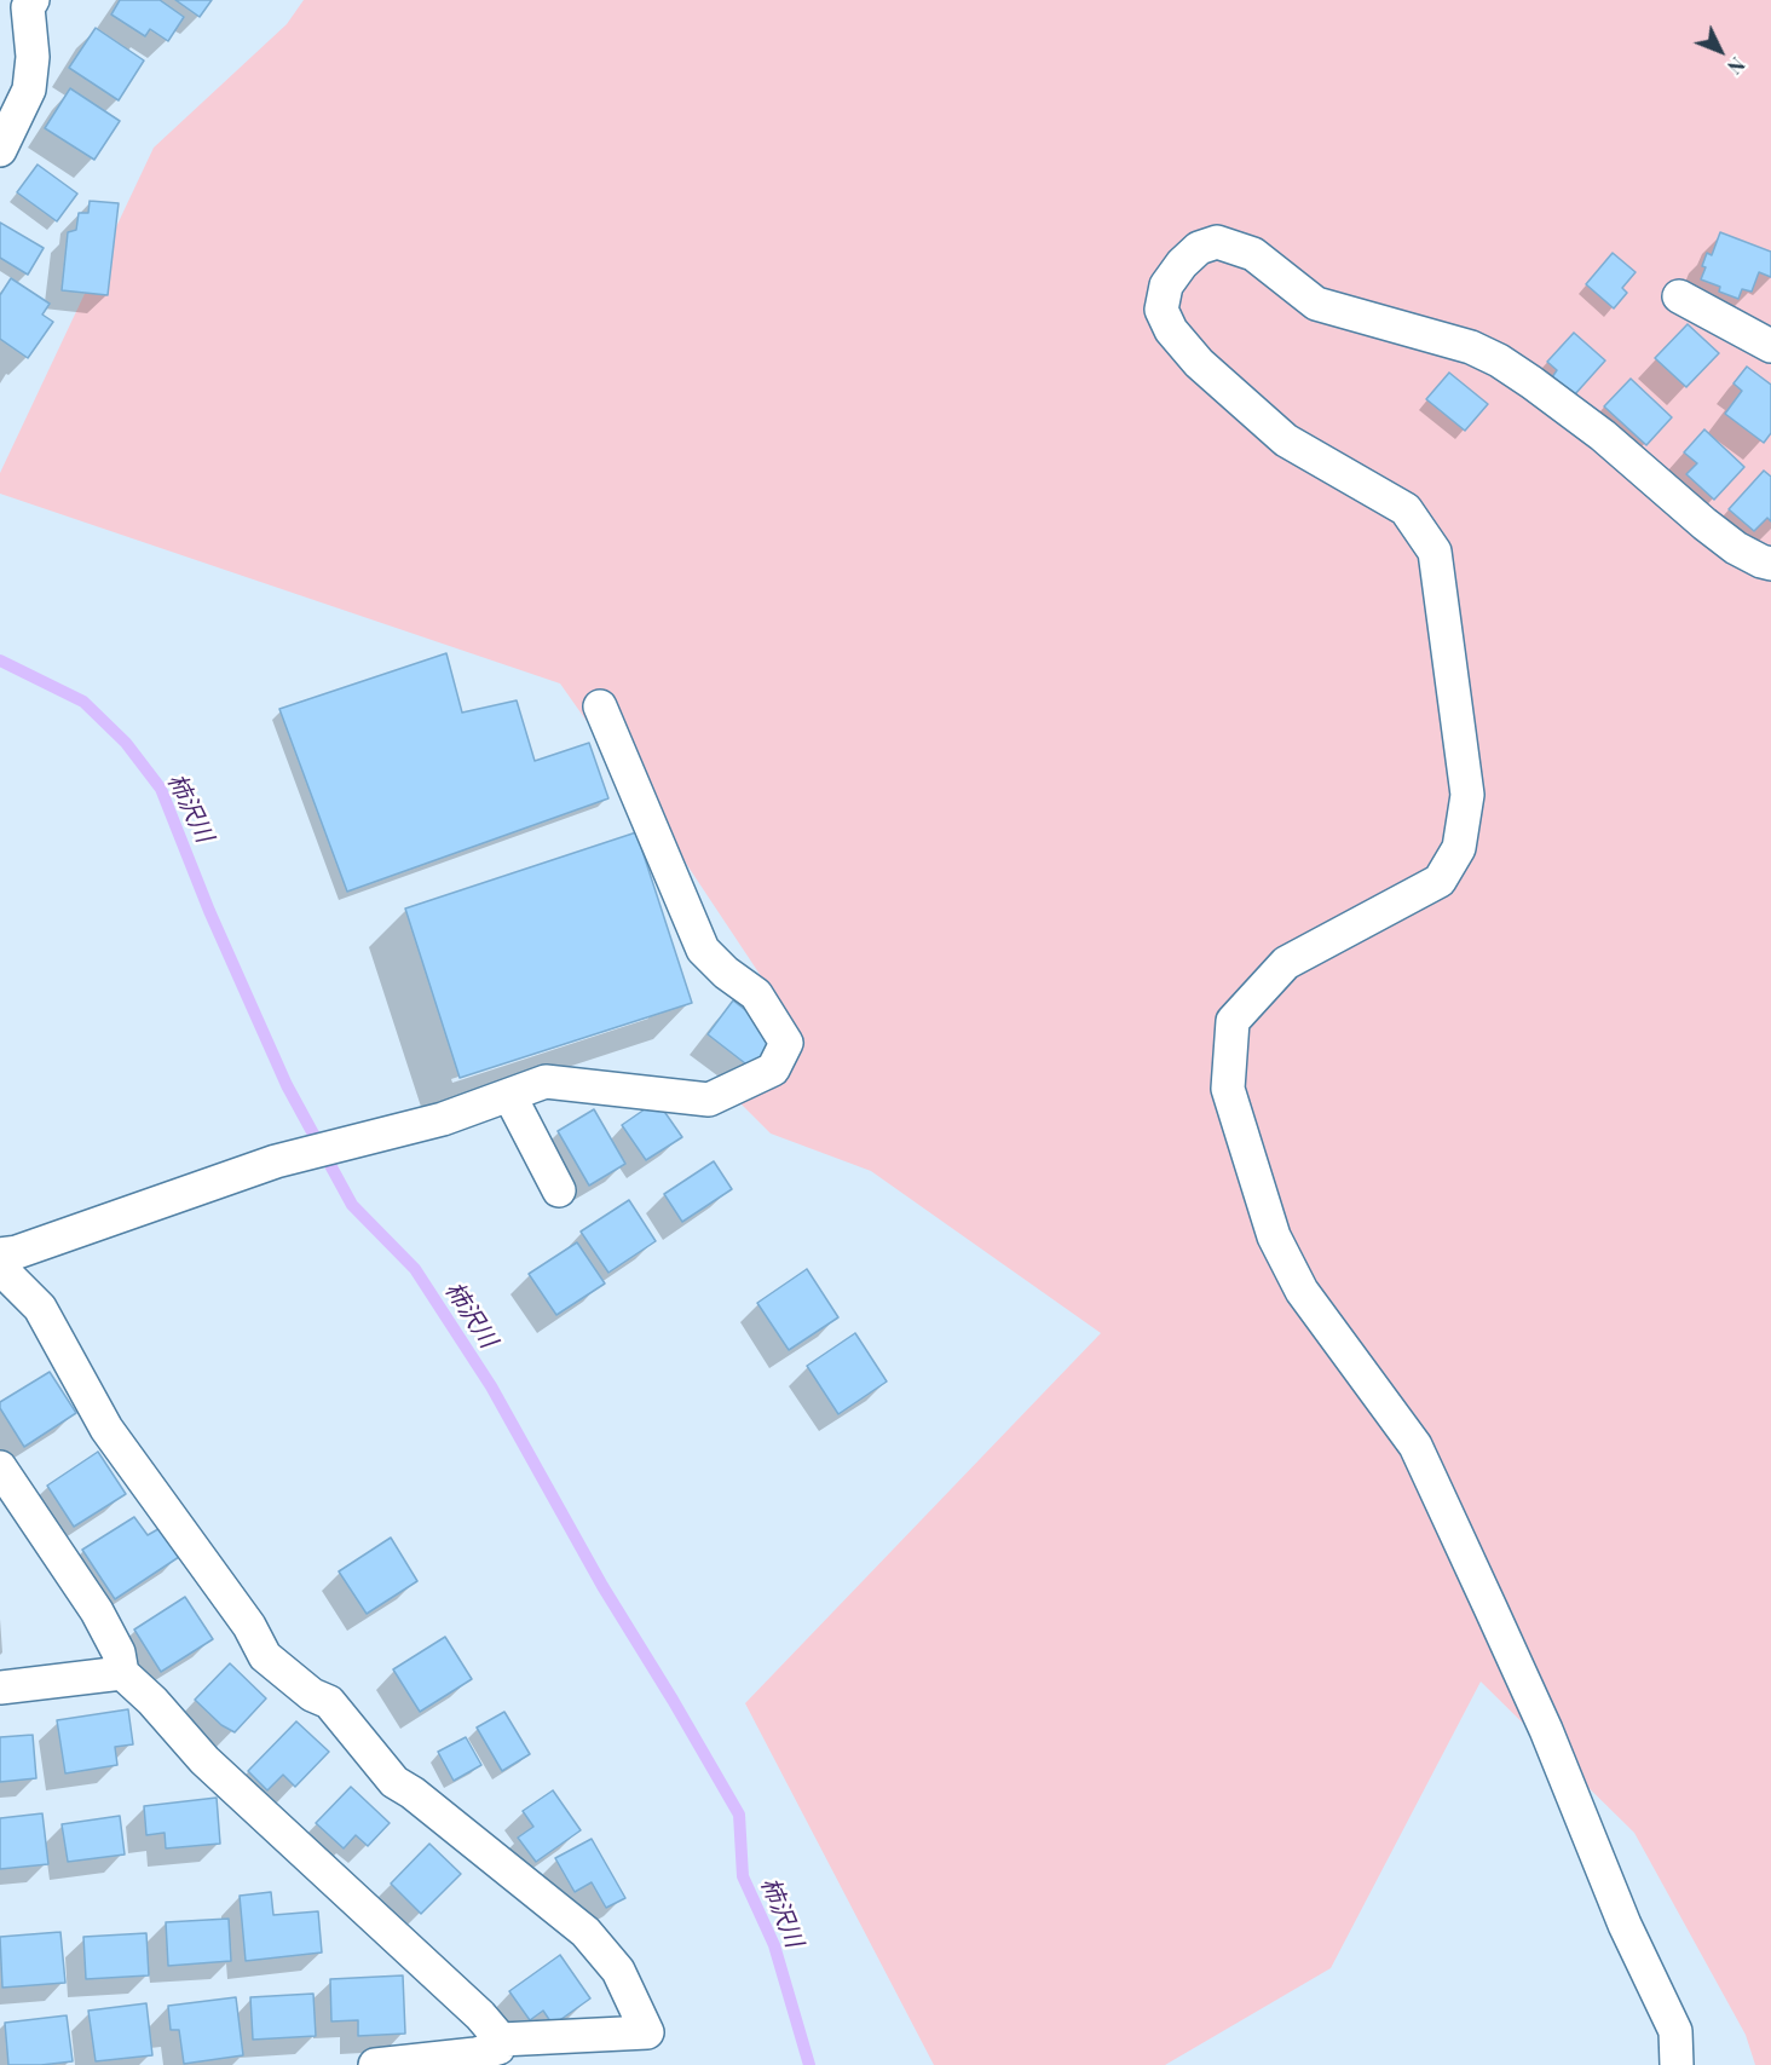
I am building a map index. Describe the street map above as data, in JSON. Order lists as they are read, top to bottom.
{
  "water": ["柿沢川"],
  "north": "bottom right"
}
